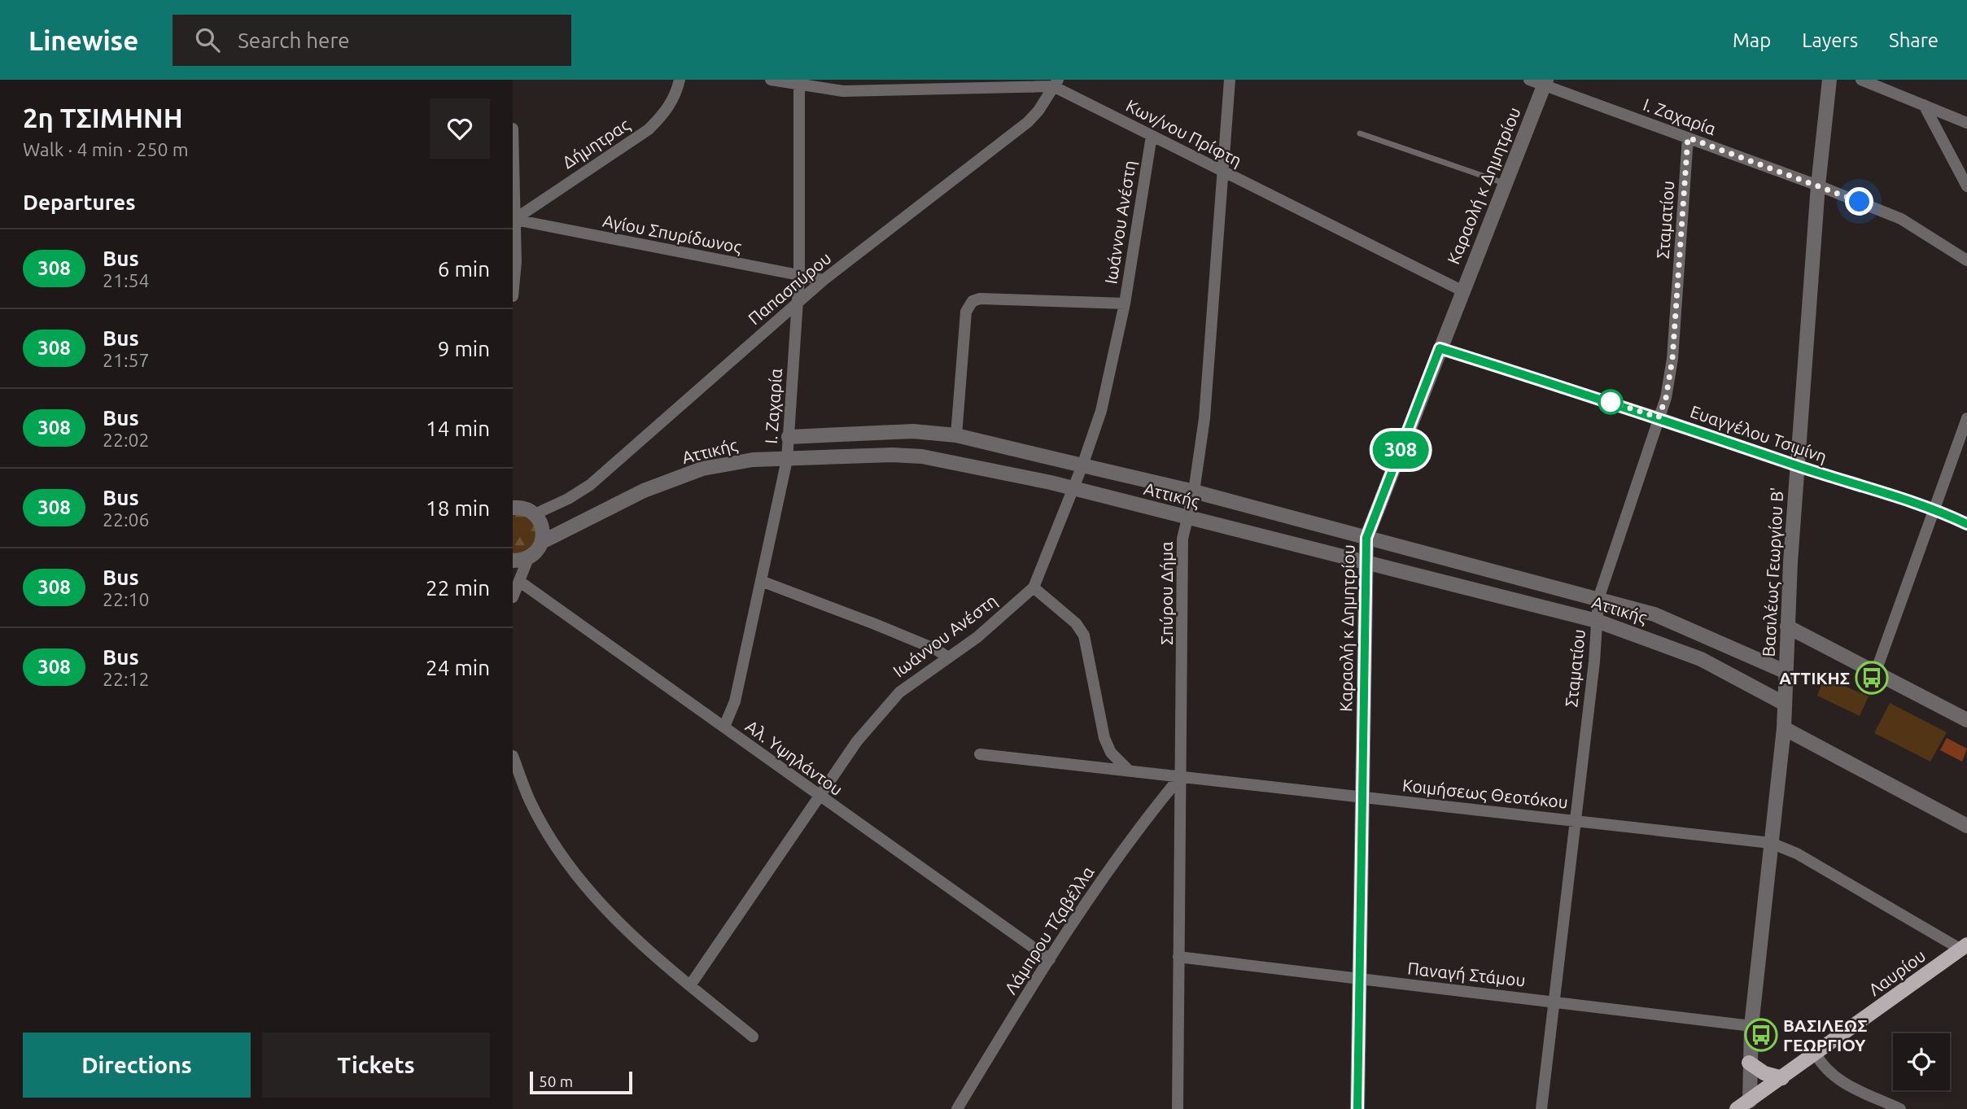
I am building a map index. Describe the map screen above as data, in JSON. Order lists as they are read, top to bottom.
{
  "streets": {
    "main road": ["Λαυρίου"],
    "street": [
      "Ι. Ζαχαρία",
      "Κων/νου Πρίφτη",
      "Δήμητρας",
      "Καραολή κ Δημητρίου",
      "Σταματίου",
      "Ιωάννου Ανέστη",
      "Αγίου Σπυρίδωνος",
      "Παπασπύρου",
      "Ευαγγέλου Τσιμίνη",
      "Αττικής",
      "Βασιλέως Γεωργίου Β'",
      "Σπύρου Δήμα",
      "Αλ. Υψηλάντου",
      "Κοιμήσεως Θεοτόκου",
      "Λάμπρου Τζαβέλλα",
      "Παναγή Στάμου"
    ]
  },
  "crossings": [
    ["Ι. Ζαχαρία", "Κων/νου Πρίφτη"],
    ["Ι. Ζαχαρία", "Καραολή κ Δημητρίου"],
    ["Ι. Ζαχαρία", "Σταματίου"],
    ["Ι. Ζαχαρία", "Αγίου Σπυρίδωνος"],
    ["Ι. Ζαχαρία", "Παπασπύρου"],
    ["Ι. Ζαχαρία", "Αττικής"],
    ["Ι. Ζαχαρία", "Βασιλέως Γεωργίου Β'"],
    ["Ι. Ζαχαρία", "Αλ. Υψηλάντου"],
    ["Κων/νου Πρίφτη", "Καραολή κ Δημητρίου"],
    ["Κων/νου Πρίφτη", "Ιωάννου Ανέστη"],
    ["Κων/νου Πρίφτη", "Παπασπύρου"],
    ["Κων/νου Πρίφτη", "Σπύρου Δήμα"],
    ["Δήμητρας", "Αγίου Σπυρίδωνος"],
    ["Καραολή κ Δημητρίου", "Ευαγγέλου Τσιμίνη"],
    ["Καραολή κ Δημητρίου", "Αττικής"],
    ["Καραολή κ Δημητρίου", "Κοιμήσεως Θεοτόκου"],
    ["Καραολή κ Δημητρίου", "Παναγή Στάμου"],
    ["Σταματίου", "Ευαγγέλου Τσιμίνη"],
    ["Σταματίου", "Αττικής"],
    ["Σταματίου", "Κοιμήσεως Θεοτόκου"],
    ["Σταματίου", "Παναγή Στάμου"],
    ["Ιωάννου Ανέστη", "Αττικής"],
    ["Ιωάννου Ανέστη", "Αλ. Υψηλάντου"],
    ["Αγίου Σπυρίδωνος", "Παπασπύρου"],
    ["Ευαγγέλου Τσιμίνη", "Βασιλέως Γεωργίου Β'"],
    ["Αττικής", "Βασιλέως Γεωργίου Β'"],
    ["Αττικής", "Σπύρου Δήμα"],
    ["Βασιλέως Γεωργίου Β'", "Κοιμήσεως Θεοτόκου"],
    ["Βασιλέως Γεωργίου Β'", "Λαυρίου"],
    ["Βασιλέως Γεωργίου Β'", "Παναγή Στάμου"],
    ["Σπύρου Δήμα", "Κοιμήσεως Θεοτόκου"],
    ["Σπύρου Δήμα", "Λάμπρου Τζαβέλλα"],
    ["Σπύρου Δήμα", "Παναγή Στάμου"],
    ["Αλ. Υψηλάντου", "Λάμπρου Τζαβέλλα"],
    ["Κοιμήσεως Θεοτόκου", "Λάμπρου Τζαβέλλα"],
    ["Κοιμήσεως Θεοτόκου", "Λαυρίου"]
  ],
  "places": {
    "bus stop": ["ΑΤΤΙΚΗΣ", "ΒΑΣΙΛΕΩΣ ΓΕΩΡΓΙΟΥ"]
  },
  "lines": ["bus line 308"],
  "scale_bar": "50 m",
  "page": {
    "header": "Linewise",
    "search": "Search here",
    "nav": ["Map", "Layers", "Share"],
    "heading": [
      ["2η ΤΣΙΜΗΝΗ", "Walk · 4 min · 250 m"],
      "Departures"
    ],
    "on_map": "308",
    "list": [
      {
        "mark": "308",
        "name": "Bus",
        "note": "21:54",
        "value": "6 min"
      },
      {
        "mark": "308",
        "name": "Bus",
        "note": "21:57",
        "value": "9 min"
      },
      {
        "mark": "308",
        "name": "Bus",
        "note": "22:02",
        "value": "14 min"
      },
      {
        "mark": "308",
        "name": "Bus",
        "note": "22:06",
        "value": "18 min"
      },
      {
        "mark": "308",
        "name": "Bus",
        "note": "22:10",
        "value": "22 min"
      },
      {
        "mark": "308",
        "name": "Bus",
        "note": "22:12",
        "value": "24 min"
      }
    ],
    "buttons": ["Directions", "Tickets"],
    "scale": "50 m"
  }
}
